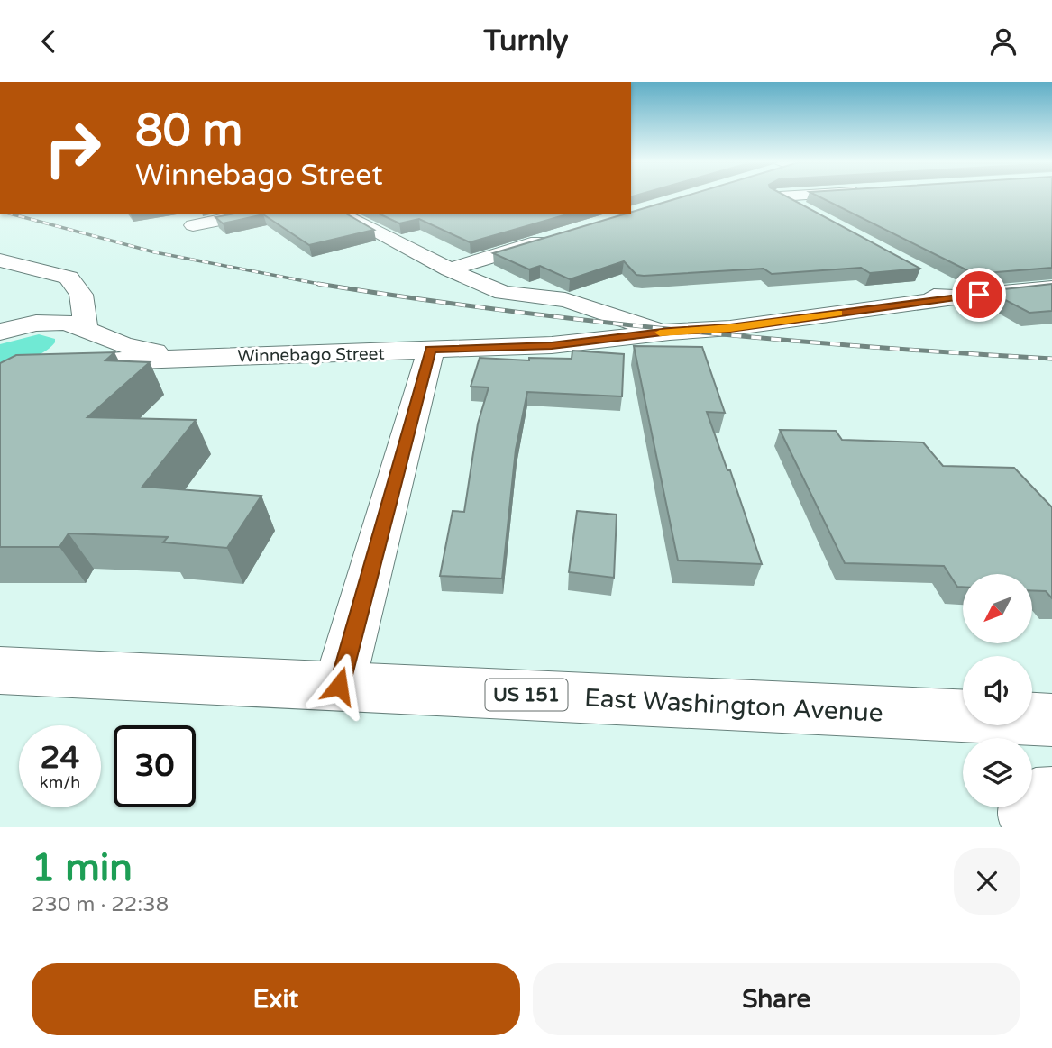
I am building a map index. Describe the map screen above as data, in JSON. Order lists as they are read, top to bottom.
{
  "streets": {
    "street": ["Winnebago Street", "US 151", "East Washington Avenue"]
  },
  "north": "bottom left",
  "page": {
    "header": "Turnly",
    "turn": ["80 m", "Winnebago Street"],
    "speed": "24 km/h",
    "limit": "30",
    "heading": ["1 min", "230 m · 22:38"],
    "buttons": ["Exit", "Share"]
  }
}
